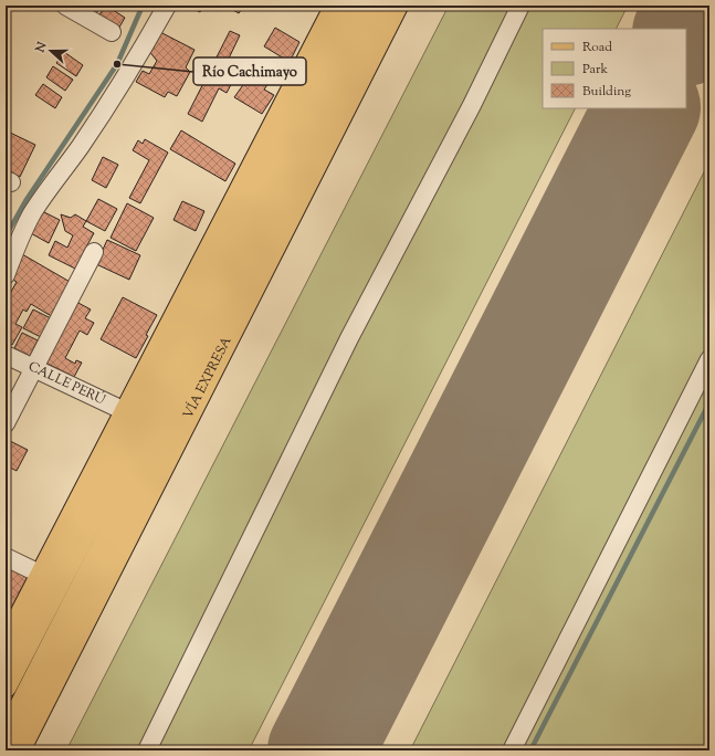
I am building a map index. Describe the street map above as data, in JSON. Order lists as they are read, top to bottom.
{
  "streets": {
    "main road": ["VÍA EXPRESA"],
    "street": ["CALLE PERÚ"]
  },
  "places": ["Río Cachimayo"],
  "legend": ["Road", "Park", "Building"],
  "north": "left"
}
